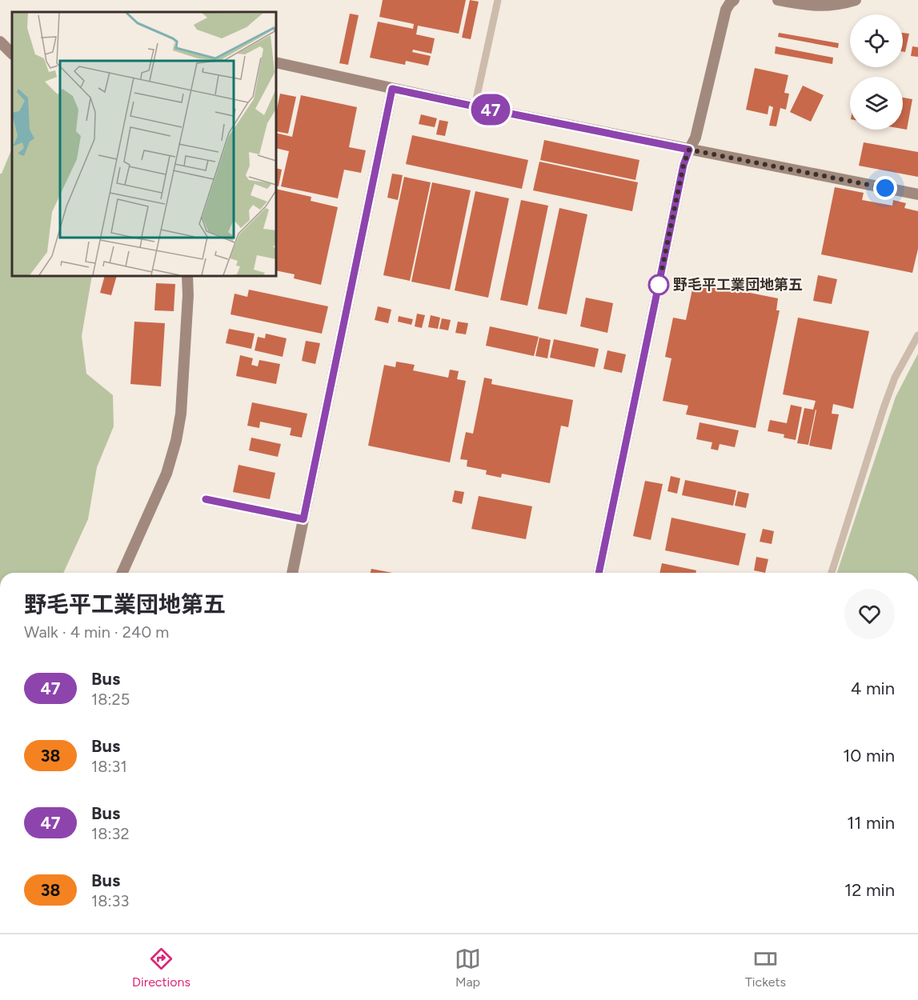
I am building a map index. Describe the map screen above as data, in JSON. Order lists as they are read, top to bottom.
{
  "places": ["野毛平工業団地第五"],
  "lines": ["bus line 47"],
  "page": {
    "on_map": "47",
    "heading": ["野毛平工業団地第五", "Walk · 4 min · 240 m"],
    "list": [
      {
        "mark": "47",
        "name": "Bus",
        "note": "18:25",
        "value": "4 min"
      },
      {
        "mark": "38",
        "name": "Bus",
        "note": "18:31",
        "value": "10 min"
      },
      {
        "mark": "47",
        "name": "Bus",
        "note": "18:32",
        "value": "11 min"
      },
      {
        "mark": "38",
        "name": "Bus",
        "note": "18:33",
        "value": "12 min"
      }
    ],
    "tabs": ["Directions", "Map", "Tickets"]
  }
}
